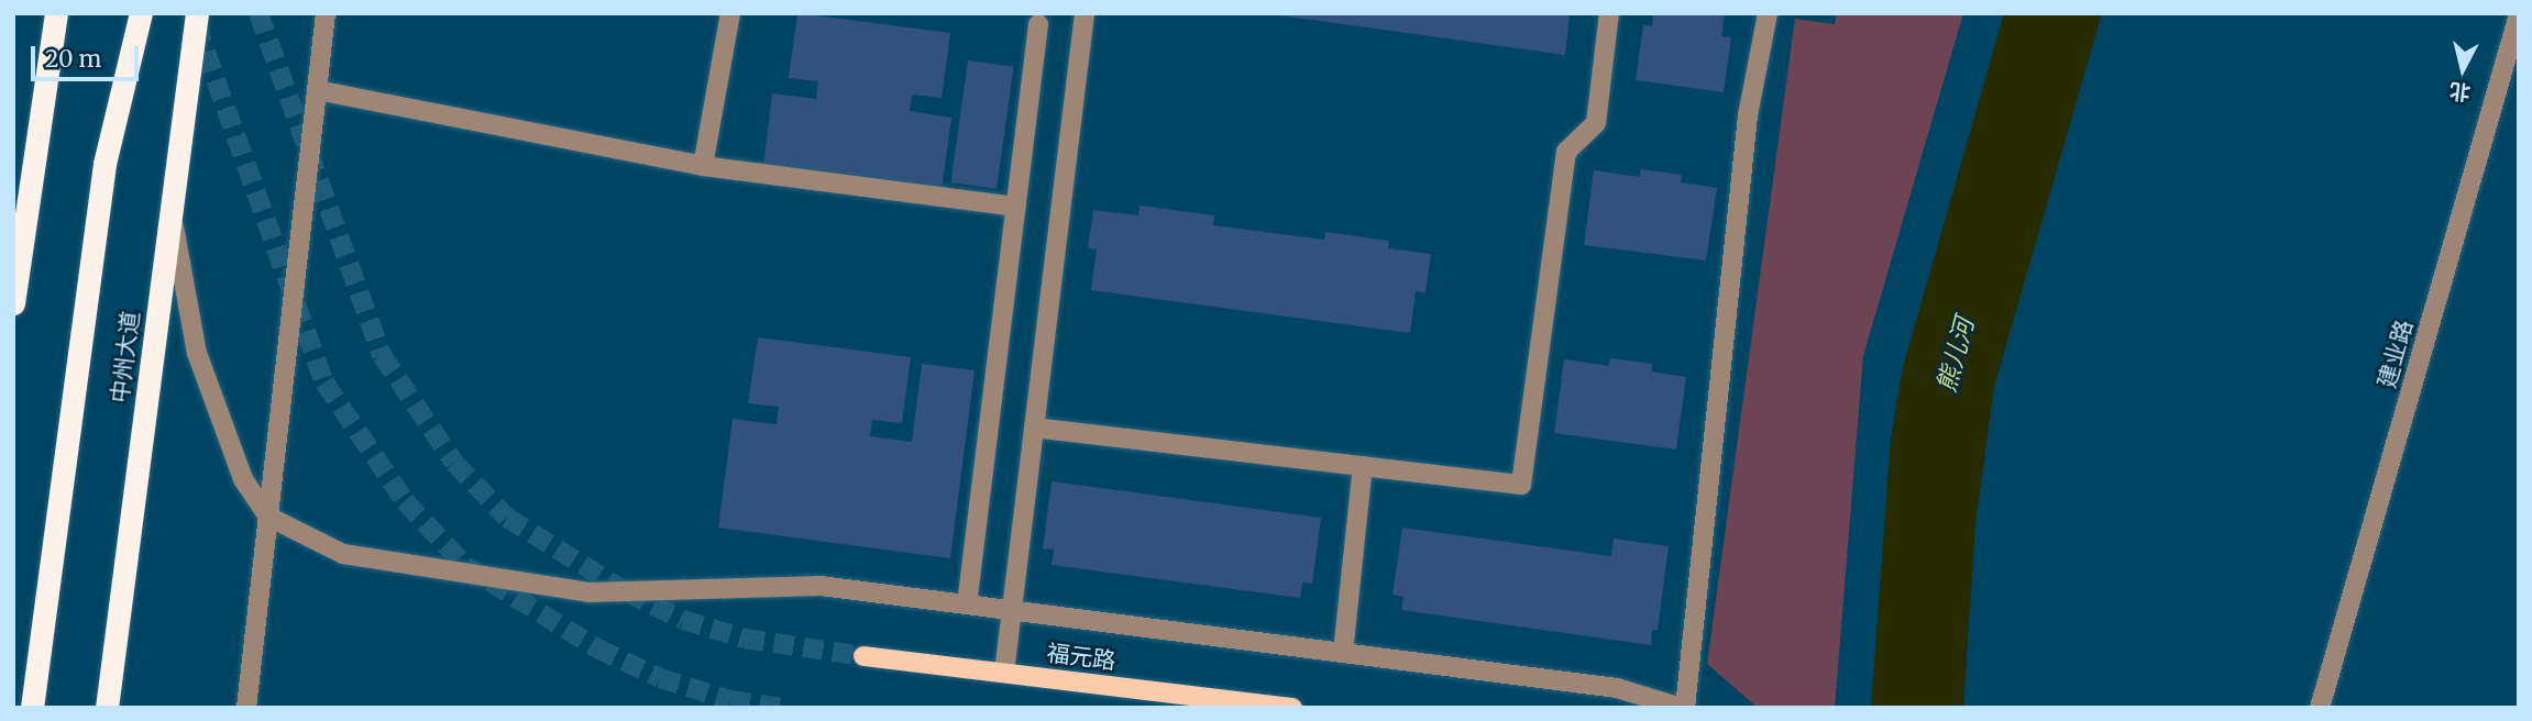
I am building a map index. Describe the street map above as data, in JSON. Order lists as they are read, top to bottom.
{
  "streets": {
    "highway": ["中州大道"],
    "main road": ["福元路"],
    "street": ["建业路"]
  },
  "water": ["熊儿河"],
  "scale_bar": "20 m",
  "north": "bottom"
}
